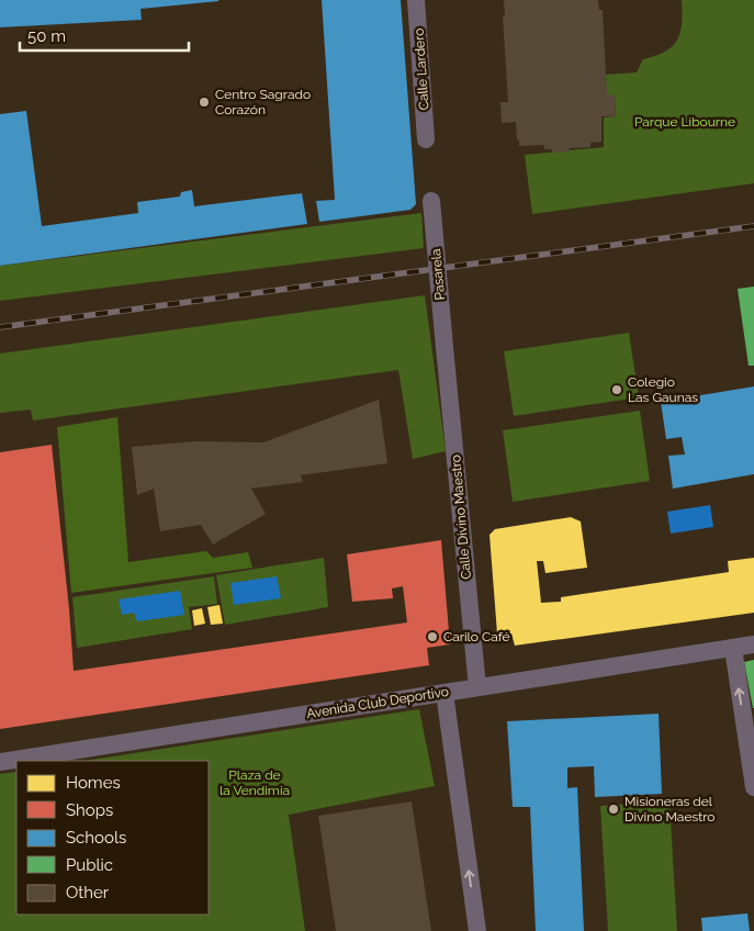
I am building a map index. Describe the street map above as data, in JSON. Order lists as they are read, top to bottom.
{
  "streets": {
    "street": [
      "Calle Lardero",
      "Pasarela",
      "Calle Divino Maestro",
      "Avenida Club Deportivo"
    ]
  },
  "crossings": [
    ["Pasarela", "Calle Divino Maestro"],
    ["Calle Divino Maestro", "Avenida Club Deportivo"]
  ],
  "parks": ["Parque Libourne", "Plaza de la Vendimia"],
  "places": [
    "Centro Sagrado Corazón",
    "Colegio Las Gaunas",
    "Carilo Café",
    "Misioneras del Divino Maestro"
  ],
  "legend": [
    "Homes",
    "Shops",
    "Schools",
    "Public",
    "Other"
  ],
  "scale_bar": "50 m"
}
